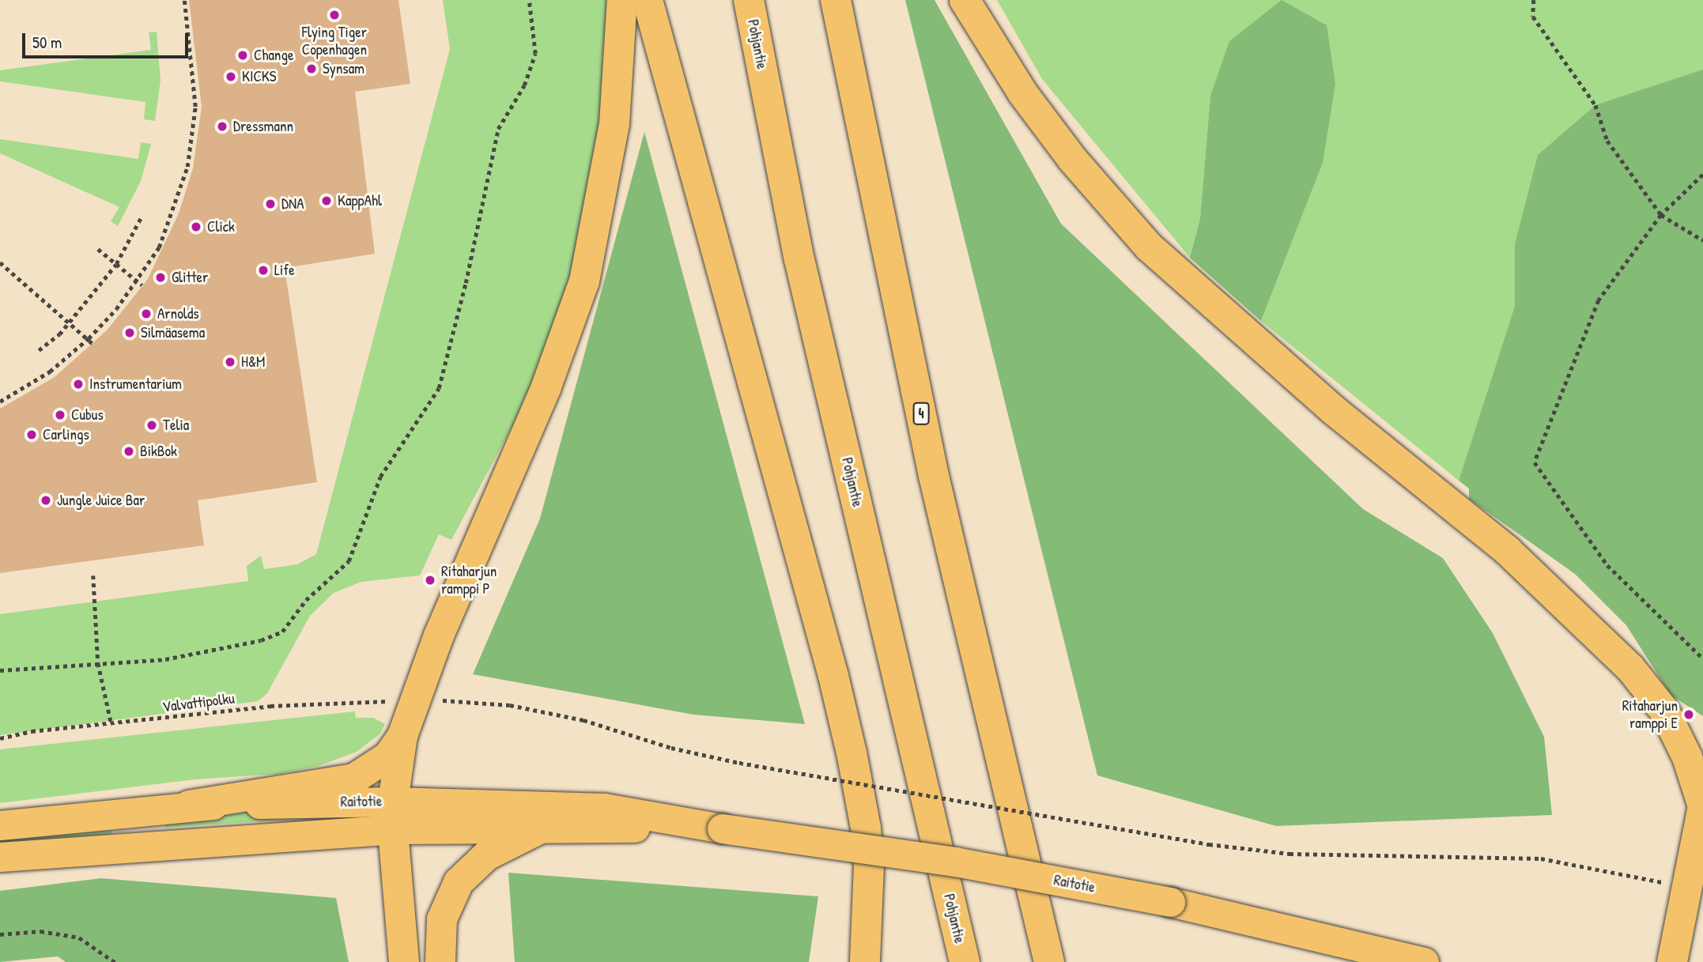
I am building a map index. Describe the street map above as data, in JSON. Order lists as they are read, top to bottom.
{
  "streets": {
    "highway": ["Pohjantie", "4"],
    "main road": ["Raitotie"],
    "path": ["Valvattipolku"]
  },
  "places": [
    "Flying Tiger Copenhagen",
    "Change",
    "Synsam",
    "KICKS",
    "Dressmann",
    "KappAhl",
    "DNA",
    "Click",
    "Life",
    "Glitter",
    "Arnolds",
    "Silmäasema",
    "H&M",
    "Instrumentarium",
    "Cubus",
    "Telia",
    "Carlings",
    "BikBok",
    "Jungle Juice Bar",
    "Ritaharjun ramppi P",
    "Ritaharjun ramppi E"
  ],
  "scale_bar": "50 m"
}
